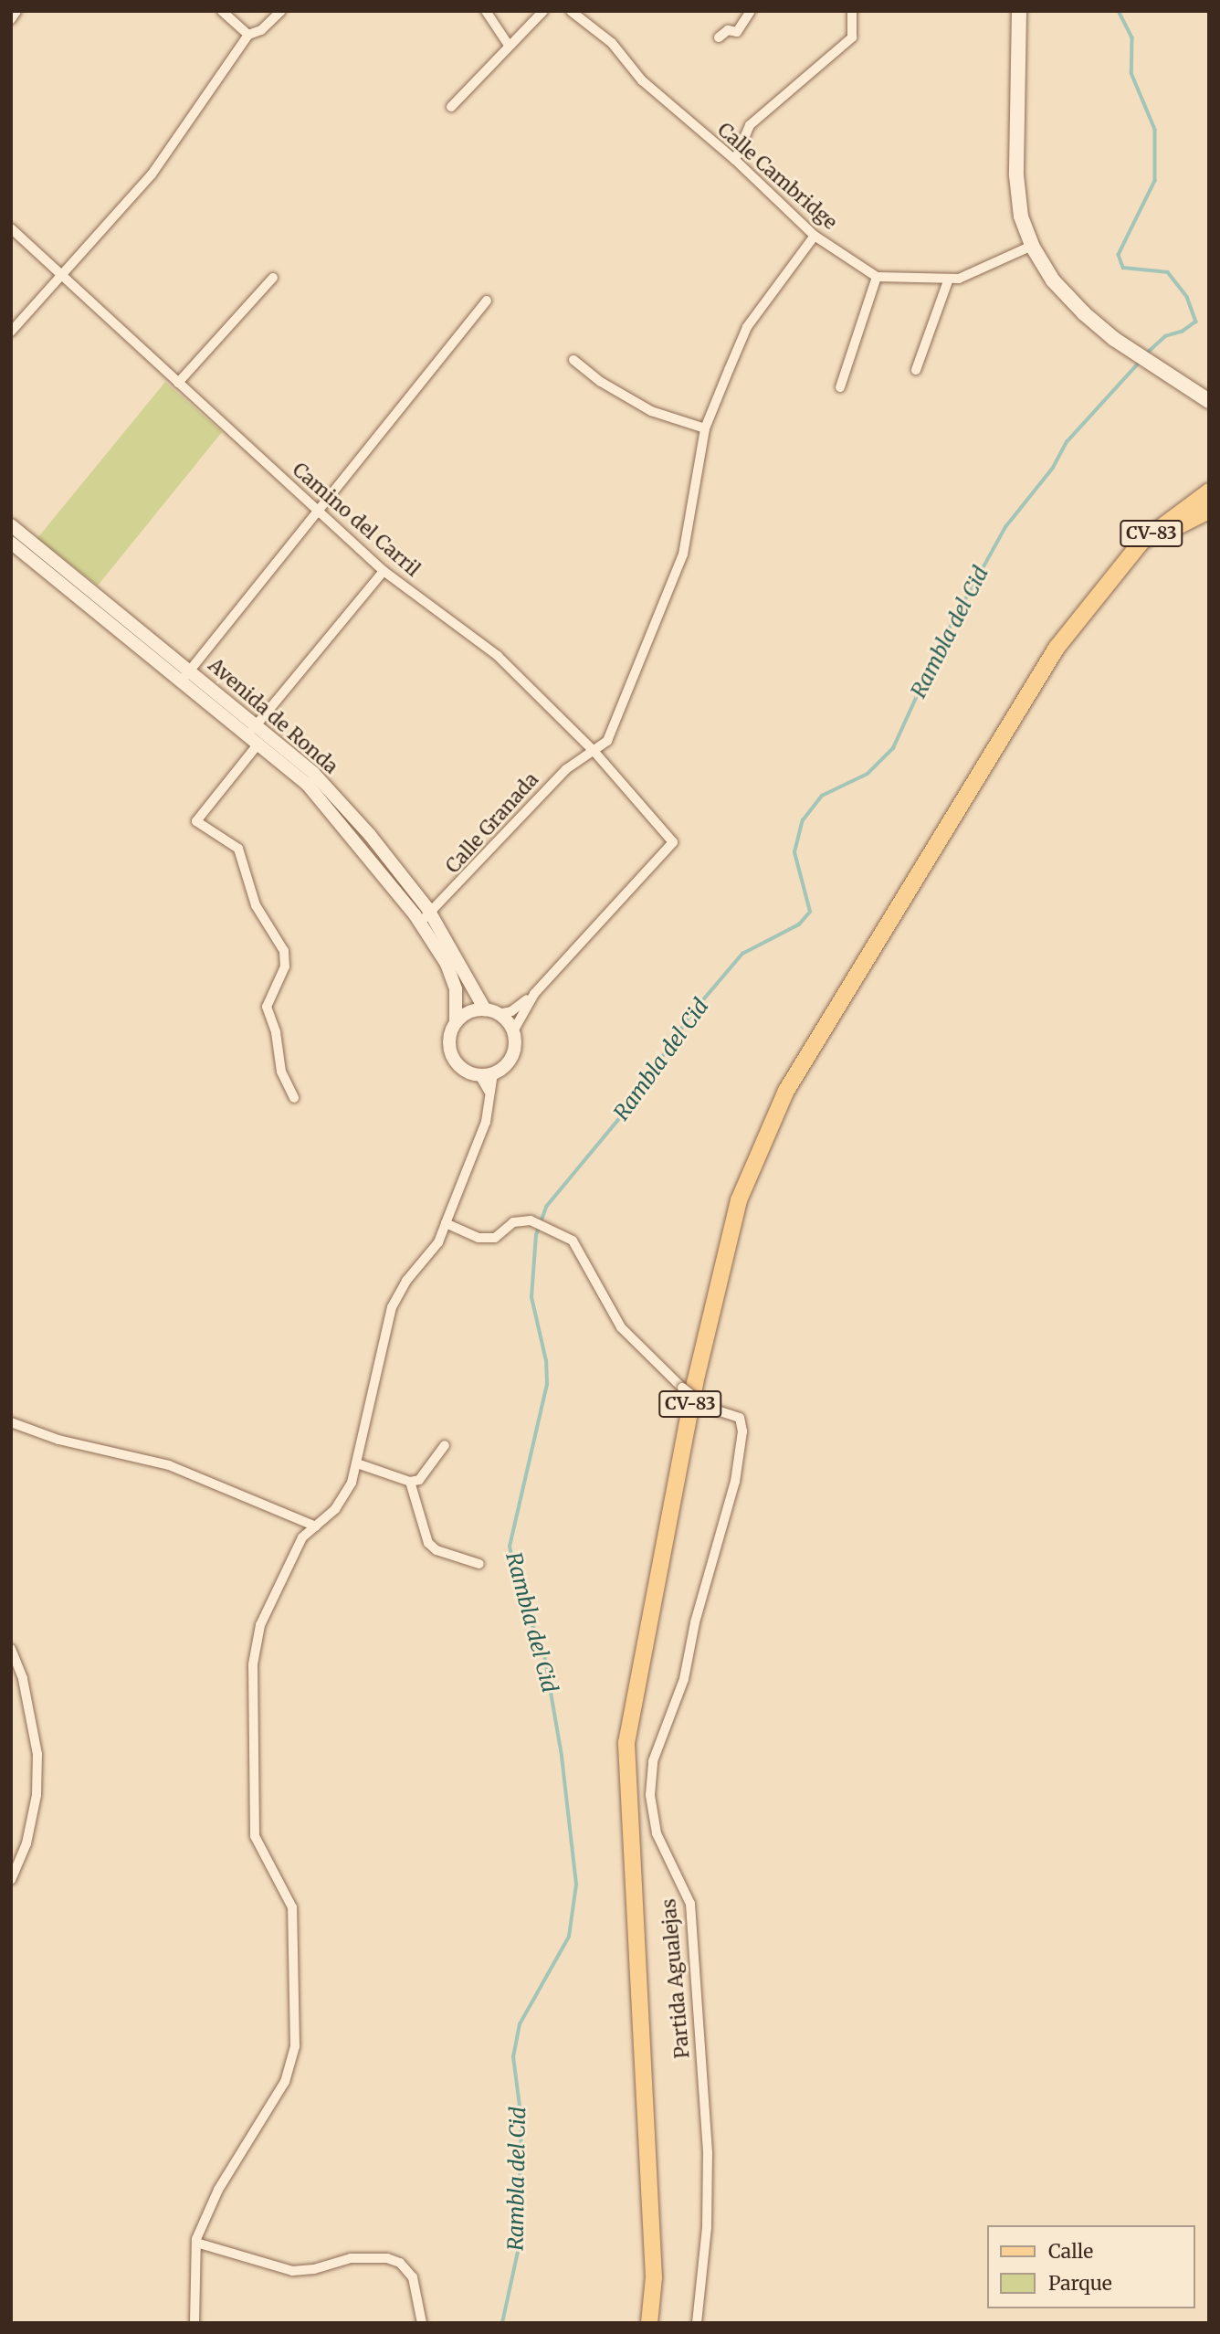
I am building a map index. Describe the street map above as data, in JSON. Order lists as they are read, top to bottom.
{
  "streets": {
    "main road": ["CV-83"],
    "street": [
      "Calle Cambridge",
      "Camino del Carril",
      "Avenida de Ronda",
      "Calle Granada",
      "Partida Agualejas"
    ]
  },
  "crossings": [
    ["Camino del Carril", "Calle Granada"],
    ["Avenida de Ronda", "Calle Granada"]
  ],
  "water": ["Rambla del Cid"],
  "legend": ["Calle", "Parque"]
}
